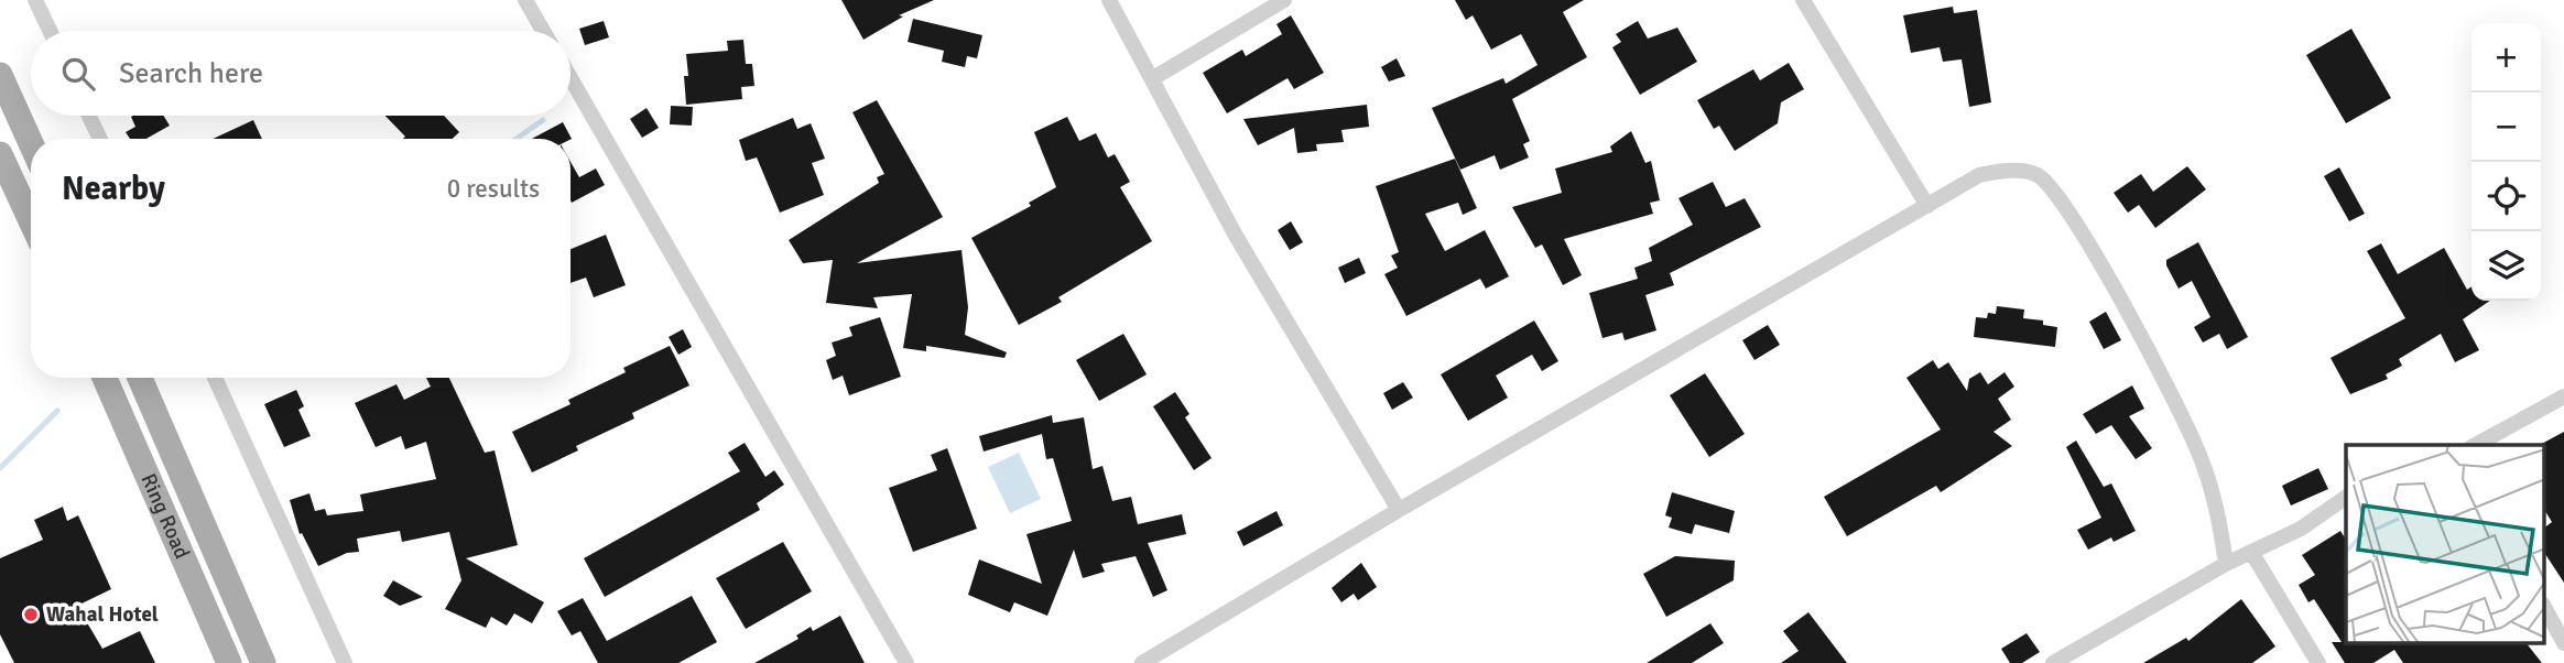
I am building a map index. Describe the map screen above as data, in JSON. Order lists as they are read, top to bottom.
{
  "streets": {
    "main road": ["Ring Road"]
  },
  "places": ["Wahal Hotel"],
  "page": {
    "map_buttons": ["+", "−"],
    "search": "Search here",
    "heading": ["Nearby", "0 results"]
  }
}
